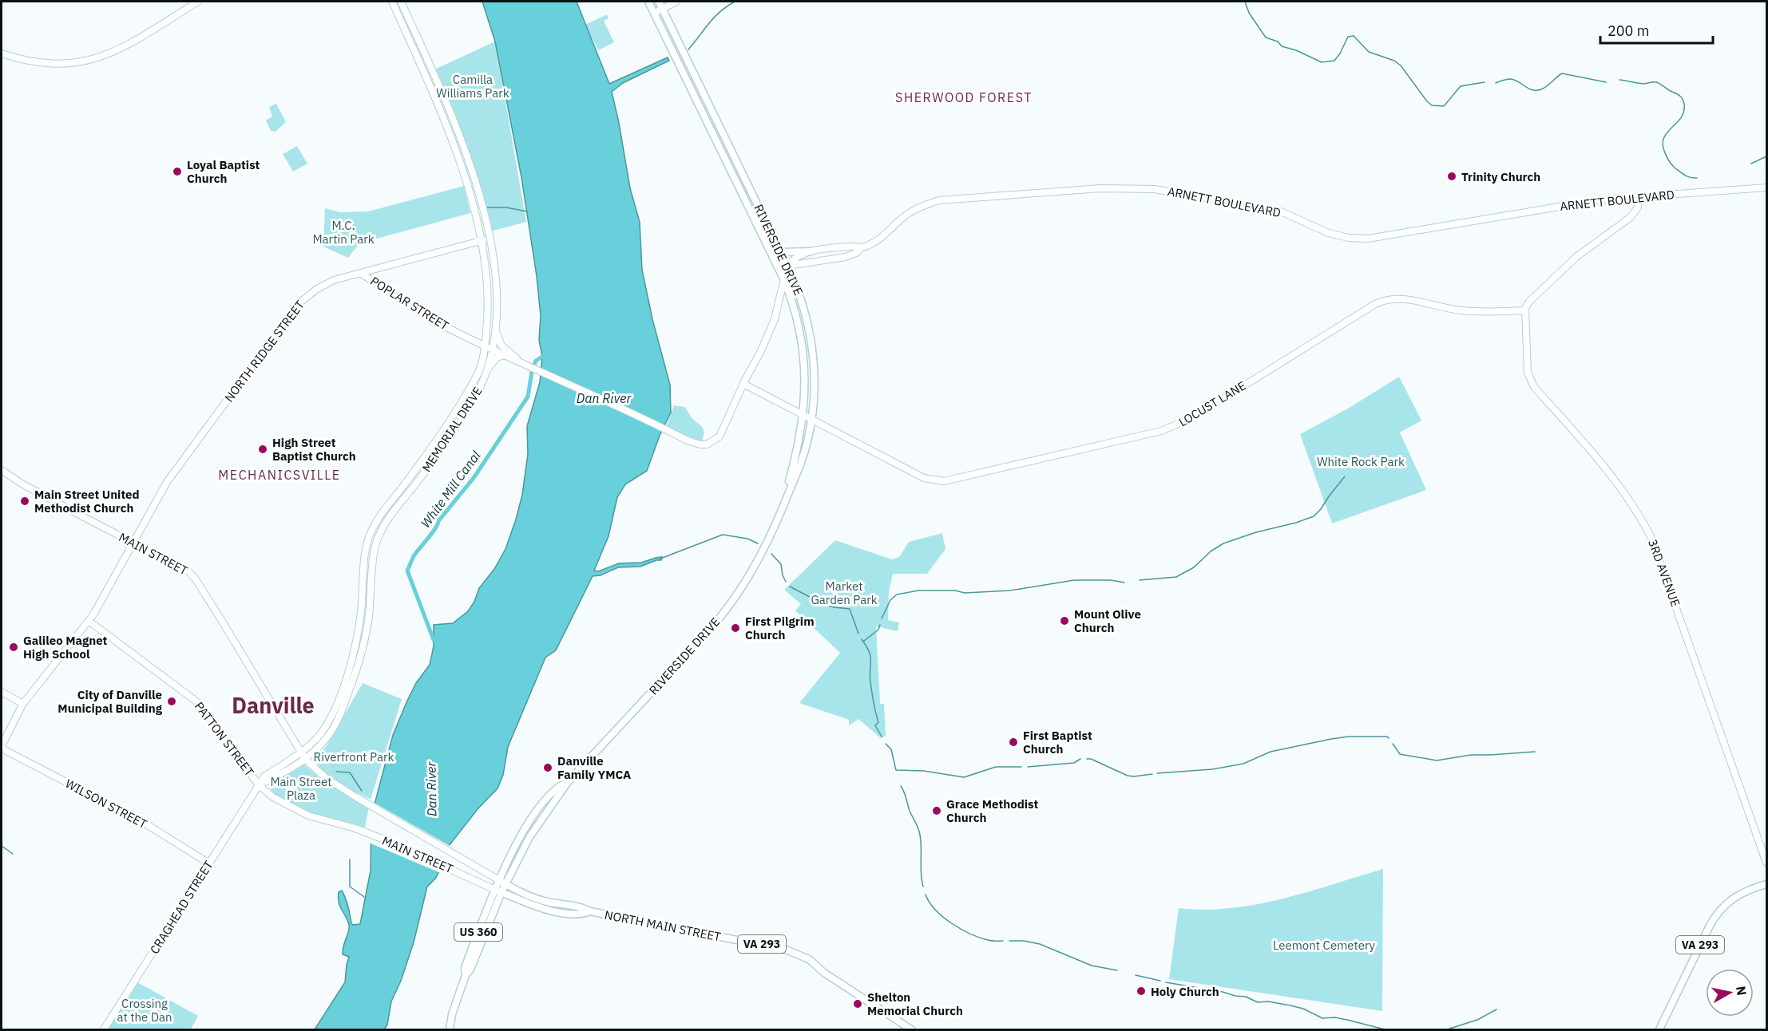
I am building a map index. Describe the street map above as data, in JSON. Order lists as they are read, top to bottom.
{
  "streets": {
    "main road": [
      "ARNETT BOULEVARD",
      "RIVERSIDE DRIVE",
      "POPLAR STREET",
      "NORTH RIDGE STREET",
      "LOCUST LANE",
      "MEMORIAL DRIVE",
      "MAIN STREET",
      "3RD AVENUE",
      "PATTON STREET",
      "WILSON STREET",
      "CRAGHEAD STREET",
      "NORTH MAIN STREET",
      "US 360",
      "VA 293"
    ]
  },
  "crossings": [
    ["ARNETT BOULEVARD", "RIVERSIDE DRIVE"],
    ["RIVERSIDE DRIVE", "LOCUST LANE"],
    ["RIVERSIDE DRIVE", "NORTH MAIN STREET"],
    ["RIVERSIDE DRIVE", "US 360"],
    ["RIVERSIDE DRIVE", "VA 293"],
    ["POPLAR STREET", "NORTH RIDGE STREET"],
    ["POPLAR STREET", "MEMORIAL DRIVE"],
    ["NORTH RIDGE STREET", "MEMORIAL DRIVE"],
    ["NORTH RIDGE STREET", "MAIN STREET"],
    ["NORTH RIDGE STREET", "PATTON STREET"],
    ["NORTH RIDGE STREET", "WILSON STREET"],
    ["LOCUST LANE", "3RD AVENUE"],
    ["MEMORIAL DRIVE", "MAIN STREET"],
    ["MEMORIAL DRIVE", "CRAGHEAD STREET"],
    ["MEMORIAL DRIVE", "VA 293"],
    ["MAIN STREET", "PATTON STREET"],
    ["MAIN STREET", "CRAGHEAD STREET"],
    ["MAIN STREET", "NORTH MAIN STREET"],
    ["MAIN STREET", "US 360"],
    ["MAIN STREET", "VA 293"],
    ["PATTON STREET", "CRAGHEAD STREET"],
    ["WILSON STREET", "CRAGHEAD STREET"],
    ["CRAGHEAD STREET", "VA 293"],
    ["NORTH MAIN STREET", "US 360"],
    ["NORTH MAIN STREET", "VA 293"],
    ["US 360", "VA 293"]
  ],
  "districts": ["SHERWOOD FOREST", "MECHANICSVILLE", "Danville"],
  "water": ["Dan River", "White Mill Canal"],
  "parks": [
    "Camilla Williams Park",
    "M.C. Martin Park",
    "White Rock Park",
    "Market Garden Park",
    "Riverfront Park",
    "Main Street Plaza",
    "Leemont Cemetery",
    "Crossing at the Dan"
  ],
  "places": [
    "Loyal Baptist Church",
    "Trinity Church",
    "High Street Baptist Church",
    "Main Street United Methodist Church",
    "Mount Olive Church",
    "First Pilgrim Church",
    "Galileo Magnet High School",
    "City of Danville Municipal Building",
    "First Baptist Church",
    "Danville Family YMCA",
    "Grace Methodist Church",
    "Holy Church",
    "Shelton Memorial Church"
  ],
  "scale_bar": "200 m",
  "north": "right"
}
